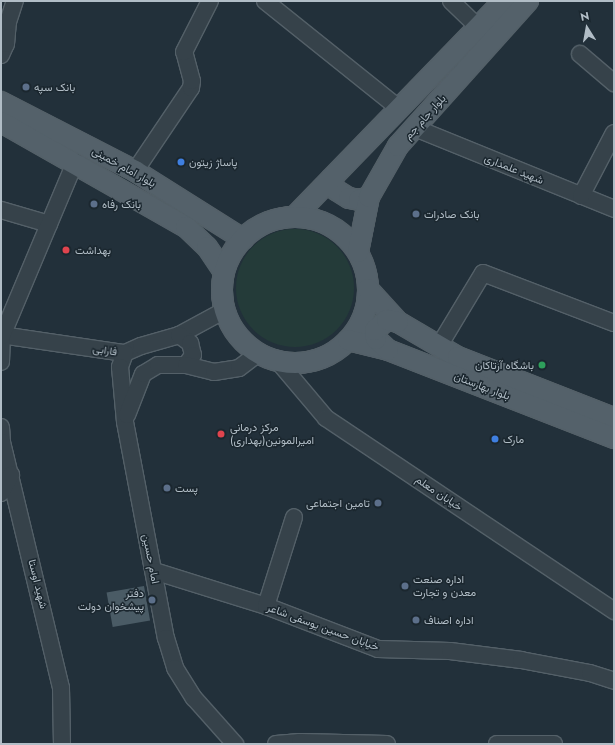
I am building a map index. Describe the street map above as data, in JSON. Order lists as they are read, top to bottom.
{
  "streets": {
    "main road": ["بلوار جام جم", "بلوار امام خمینی", "بلوار بهارستان"],
    "street": [
      "شهید علمداری",
      "فارابی",
      "خیابان معلم",
      "امام حسین",
      "شهید اوستا",
      "خیابان حسین یوسفی شاعر"
    ]
  },
  "crossings": [
    ["بلوار جام جم", "شهید علمداری"],
    ["فارابی", "امام حسین"],
    ["امام حسین", "خیابان حسین یوسفی شاعر"]
  ],
  "places": [
    "بانک سپه",
    "پاساژ زیتون",
    "بانک رفاه",
    "بانک صادرات",
    "بهداشت",
    "باشگاه آرتاکان",
    "مرکز درمانی امیرالمونین(بهداری)",
    "مارک",
    "پست",
    "تامین اجتماعی",
    "اداره صنعت معدن و تجارت",
    "دفتر پیشخوان دولت",
    "اداره اصناف"
  ],
  "north": "top"
}
